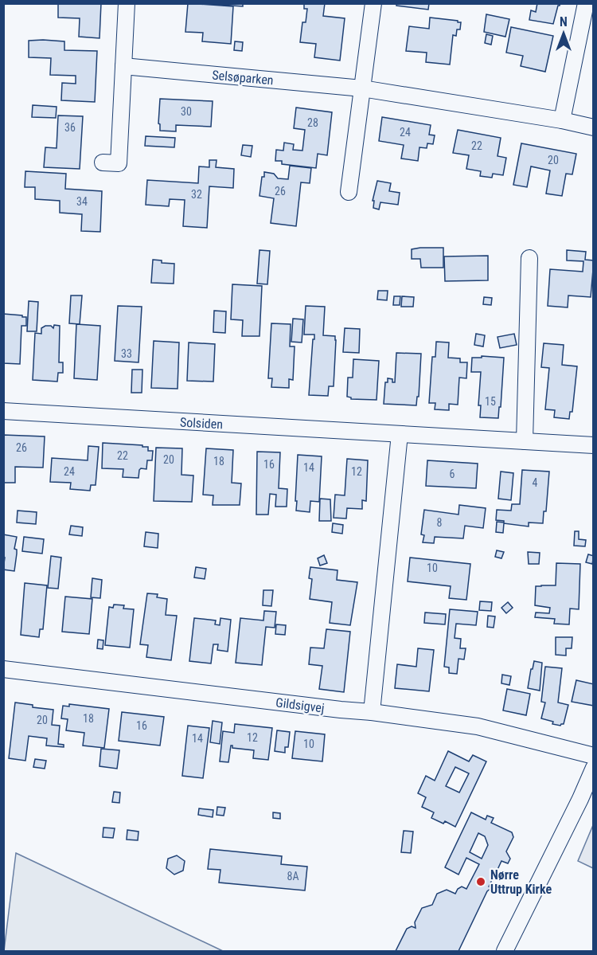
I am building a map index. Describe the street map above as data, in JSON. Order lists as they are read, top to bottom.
{
  "streets": {
    "street": ["Selsøparken", "Solsiden", "Gildsigvej"]
  },
  "places": ["Nørre Uttrup Kirke"],
  "house_numbers": [
    "30",
    "28",
    "36",
    "24",
    "22",
    "20",
    "26",
    "32",
    "34",
    "33",
    "15",
    "26",
    "22",
    "20",
    "18",
    "16",
    "14",
    "24",
    "12",
    "6",
    "4",
    "8",
    "10",
    "18",
    "20",
    "16",
    "12",
    "14",
    "10",
    "8A"
  ],
  "north": "top"
}
